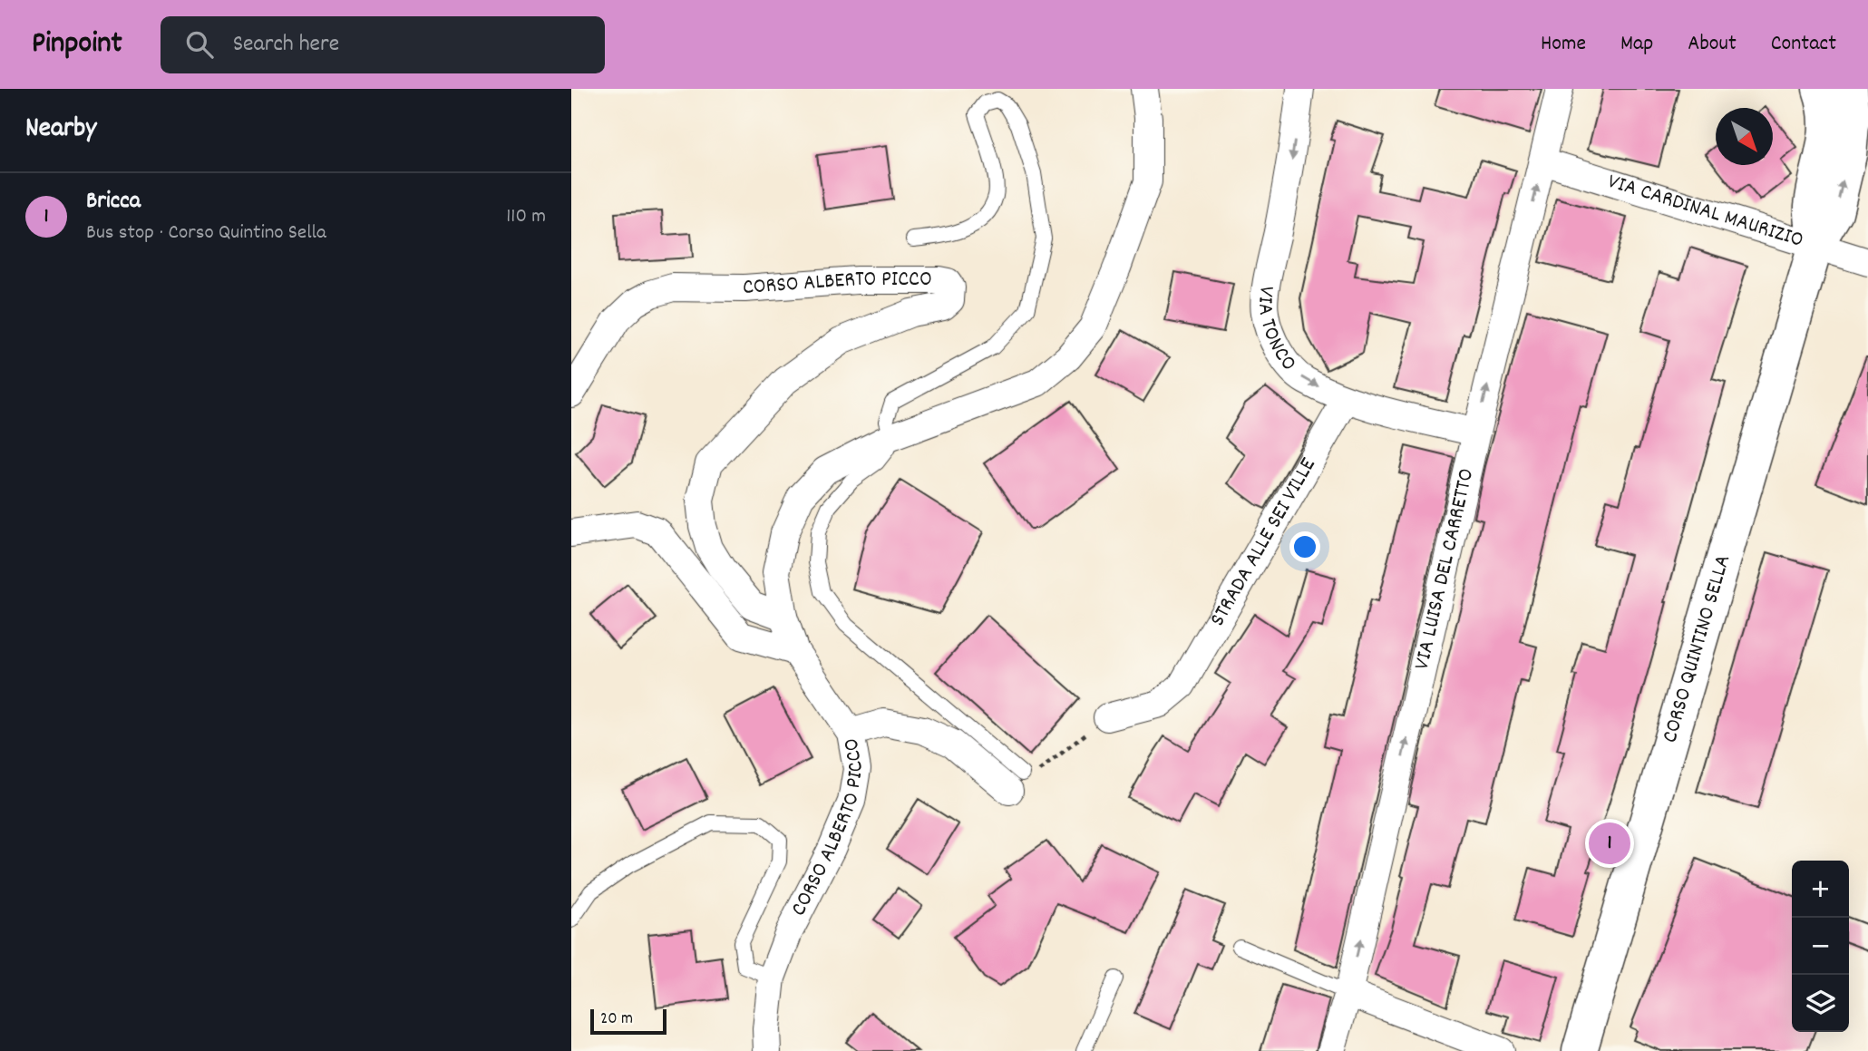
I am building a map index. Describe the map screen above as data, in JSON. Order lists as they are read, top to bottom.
{
  "streets": {
    "street": [
      "VIA CARDINAL MAURIZIO",
      "CORSO ALBERTO PICCO",
      "VIA TONCO",
      "STRADA ALLE SEI VILLE",
      "VIA LUISA DEL CARRETTO",
      "CORSO QUINTINO SELLA"
    ]
  },
  "crossings": [
    ["VIA CARDINAL MAURIZIO", "VIA LUISA DEL CARRETTO"],
    ["VIA CARDINAL MAURIZIO", "CORSO QUINTINO SELLA"],
    ["VIA TONCO", "STRADA ALLE SEI VILLE"],
    ["VIA TONCO", "VIA LUISA DEL CARRETTO"]
  ],
  "one_way": ["VIA TONCO", "VIA LUISA DEL CARRETTO"],
  "scale_bar": "20 m",
  "north": "bottom right",
  "page": {
    "header": "Pinpoint",
    "search": "Search here",
    "nav": [
      "Home",
      "Map",
      "About",
      "Contact"
    ],
    "heading": "Nearby",
    "list": [
      {
        "mark": "1",
        "name": "Bricca",
        "note": "Bus stop · Corso Quintino Sella",
        "value": "110 m"
      }
    ],
    "pins": "1",
    "map_buttons": ["+", "−"],
    "scale": "20 m"
  }
}
